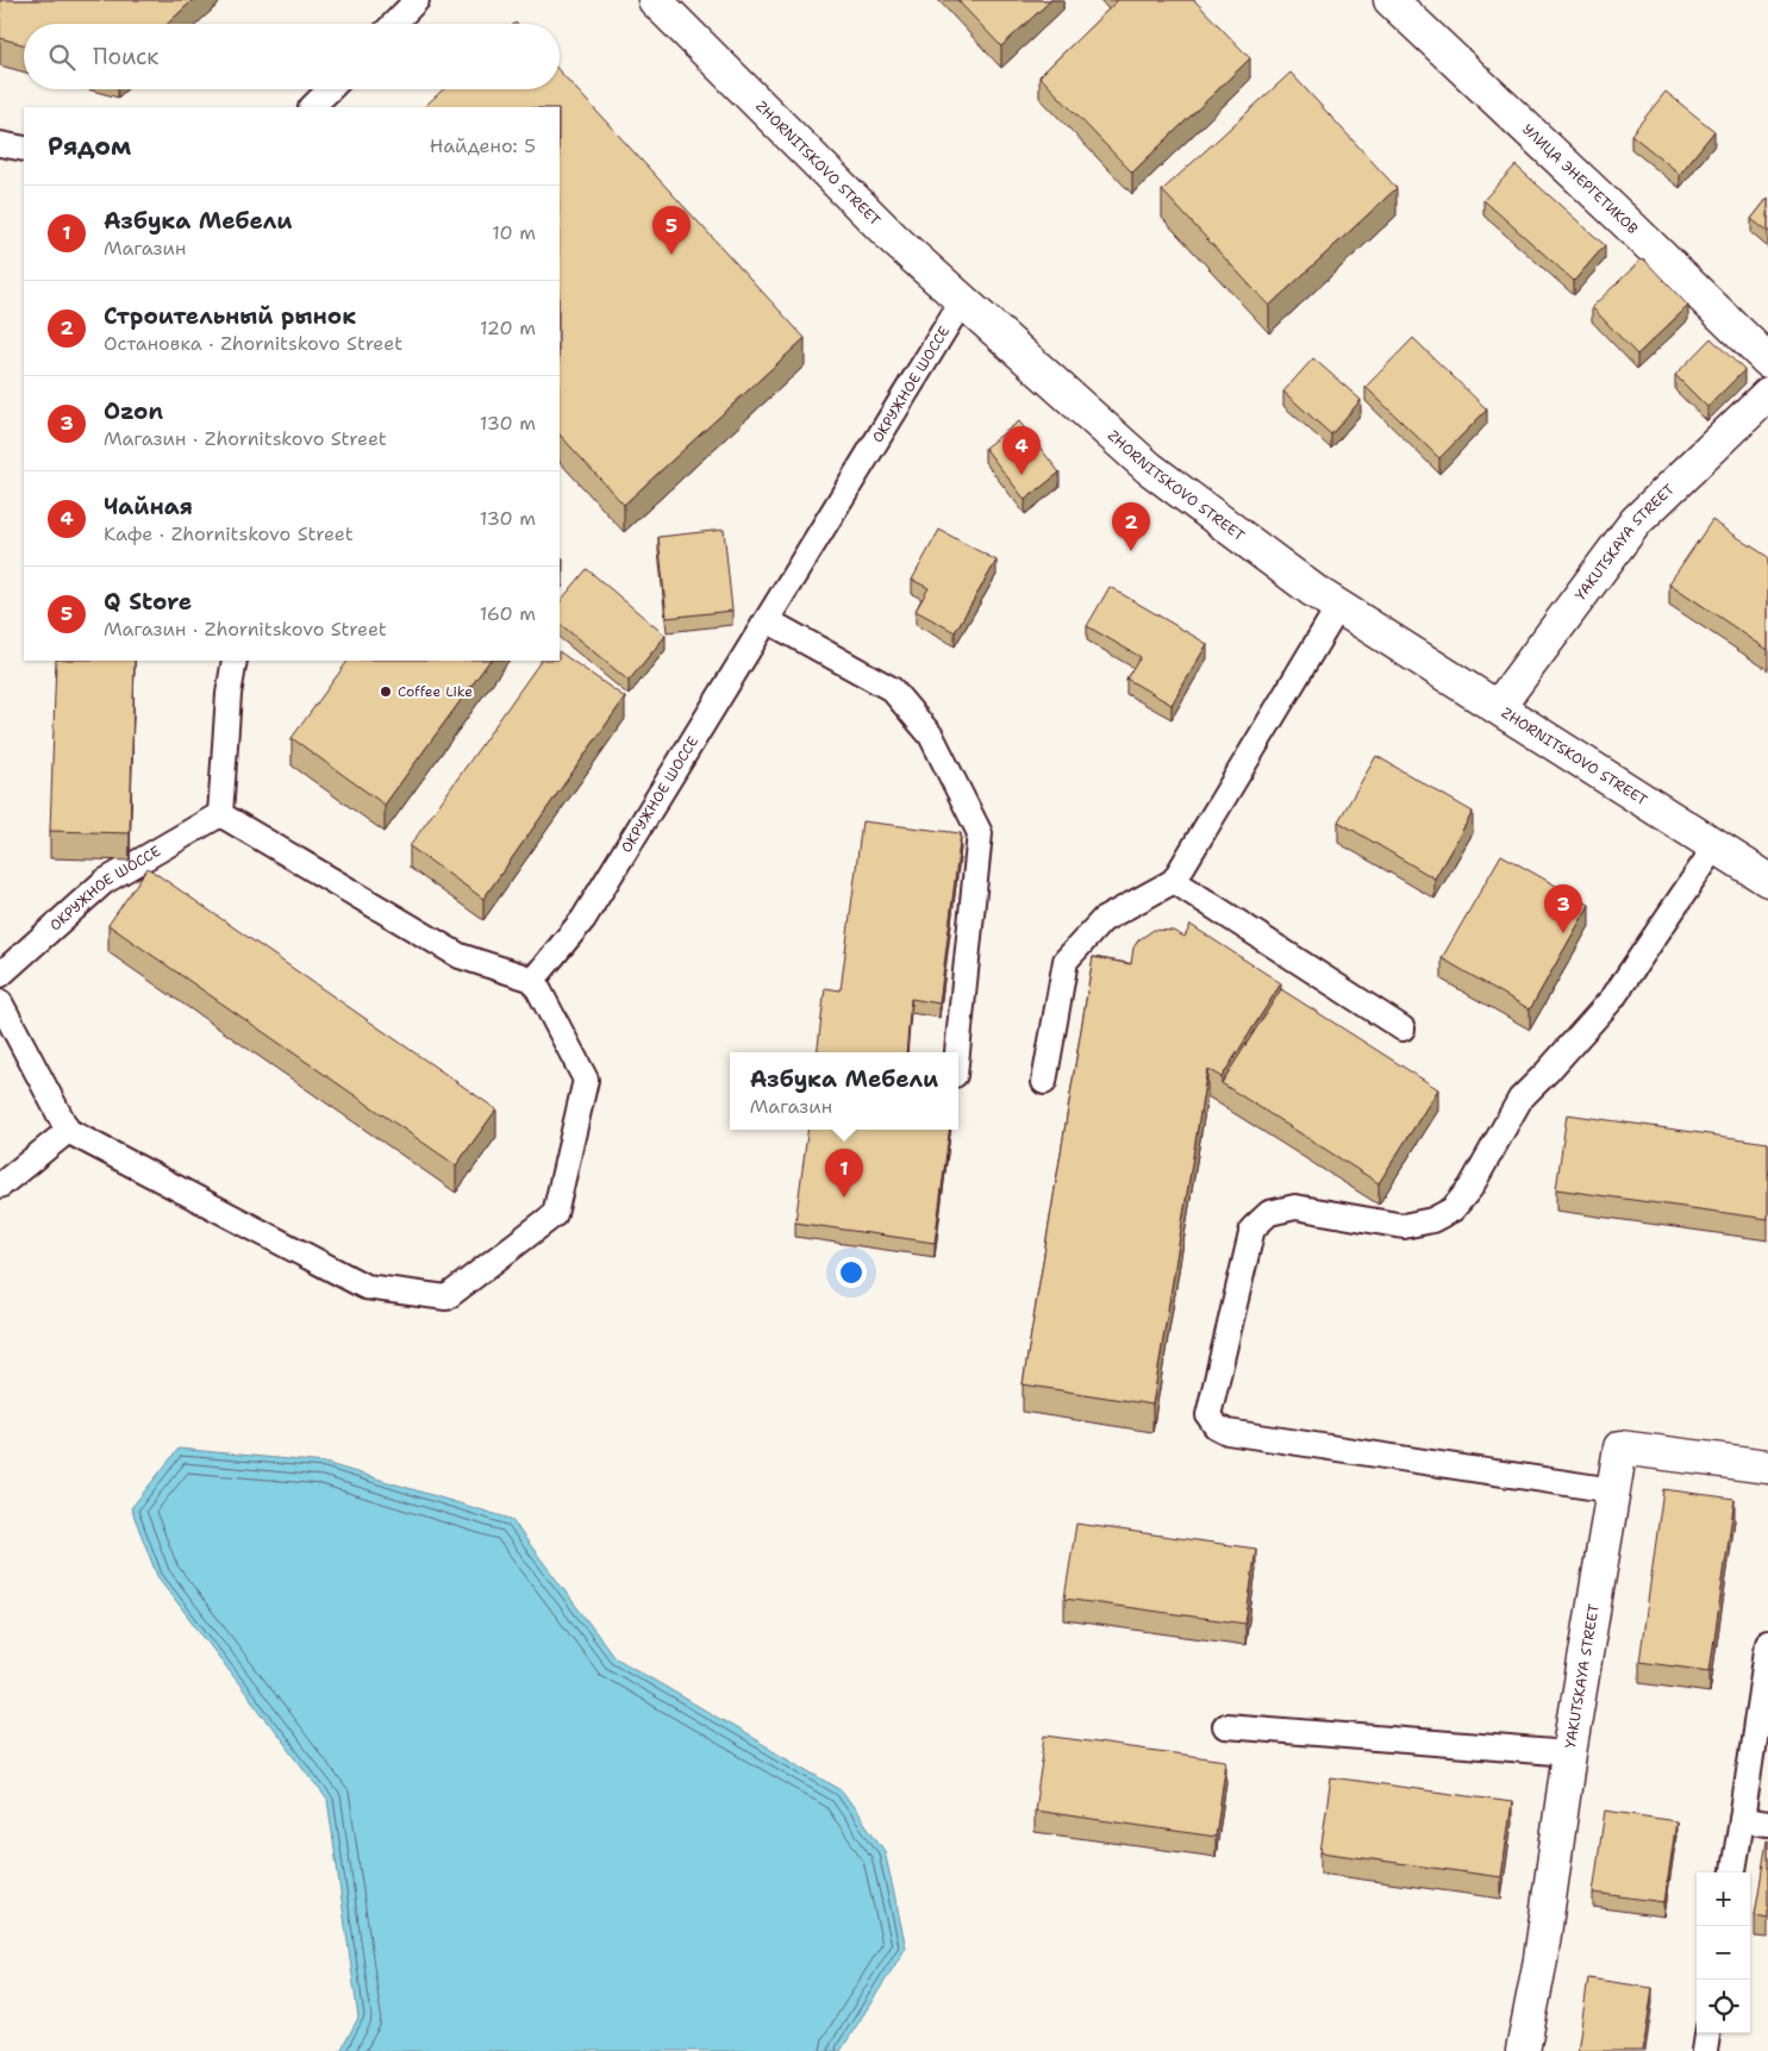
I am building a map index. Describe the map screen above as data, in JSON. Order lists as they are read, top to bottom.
{
  "streets": {
    "street": ["ZHORNITSKOVO STREET", "УЛИЦА ЭНЕРГЕТИКОВ", "YAKUTSKAYA STREET"],
    "lane": ["ОКРУЖНОЕ ШОССЕ"]
  },
  "crossings": [
    ["ZHORNITSKOVO STREET", "ОКРУЖНОЕ ШОССЕ"],
    ["ZHORNITSKOVO STREET", "YAKUTSKAYA STREET"]
  ],
  "places": ["Coffee Like"],
  "page": {
    "search": "Поиск",
    "heading": ["Рядом", "Найдено: 5"],
    "list": [
      {
        "mark": "1",
        "name": "Азбука Мебели",
        "note": "Магазин",
        "value": "10 m"
      },
      {
        "mark": "2",
        "name": "Строительный рынок",
        "note": "Остановка · Zhornitskovo Street",
        "value": "120 m"
      },
      {
        "mark": "3",
        "name": "Ozon",
        "note": "Магазин · Zhornitskovo Street",
        "value": "130 m"
      },
      {
        "mark": "4",
        "name": "Чайная",
        "note": "Кафе · Zhornitskovo Street",
        "value": "130 m"
      },
      {
        "mark": "5",
        "name": "Q Store",
        "note": "Магазин · Zhornitskovo Street",
        "value": "160 m"
      }
    ],
    "pins": [
      "5",
      "4",
      "2",
      "3",
      "1"
    ],
    "popup": ["Азбука Мебели", "Магазин"],
    "map_buttons": ["+", "−"]
  }
}
